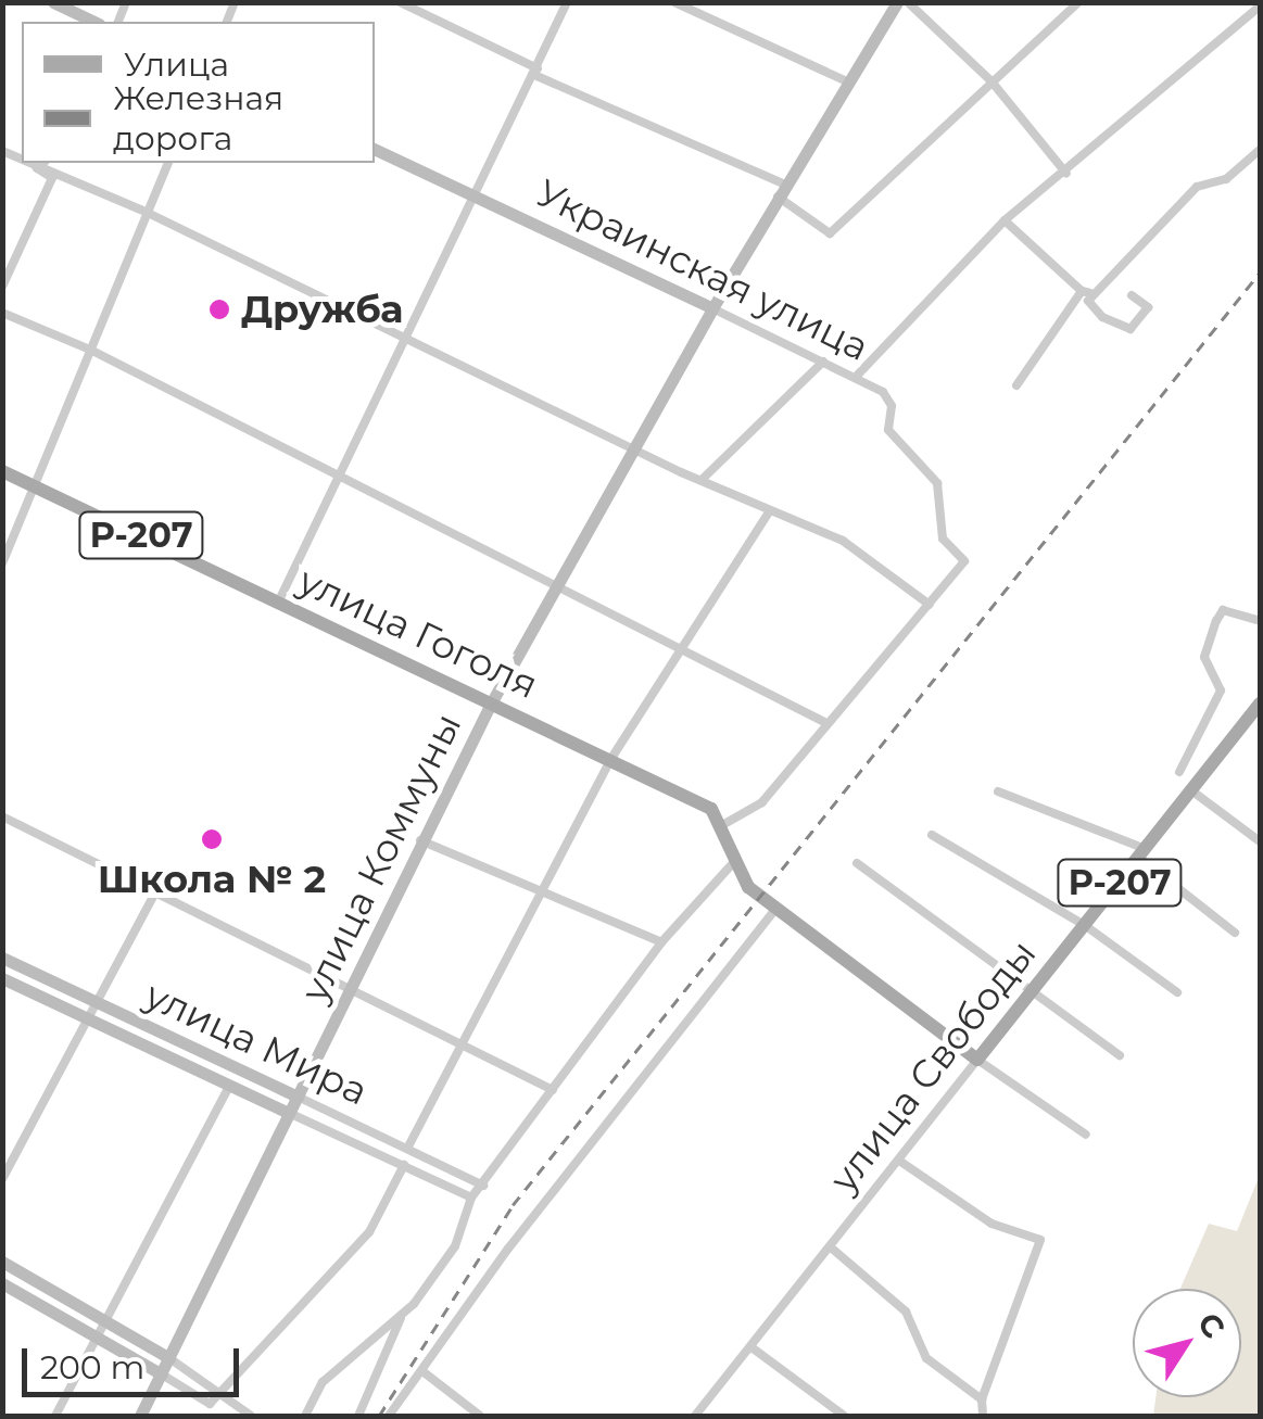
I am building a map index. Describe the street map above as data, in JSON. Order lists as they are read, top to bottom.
{
  "streets": {
    "main road": ["Р-207", "улица Гоголя", "улица Свободы"],
    "street": ["Украинская улица", "улица Коммуны", "улица Мира"]
  },
  "crossings": [
    ["Украинская улица", "улица Коммуны"],
    ["улица Гоголя", "улица Коммуны"],
    ["улица Коммуны", "улица Мира"]
  ],
  "places": ["Дружба", "Школа № 2"],
  "legend": ["Улица", "Железная дорога"],
  "scale_bar": "200 m",
  "north": "top right"
}
